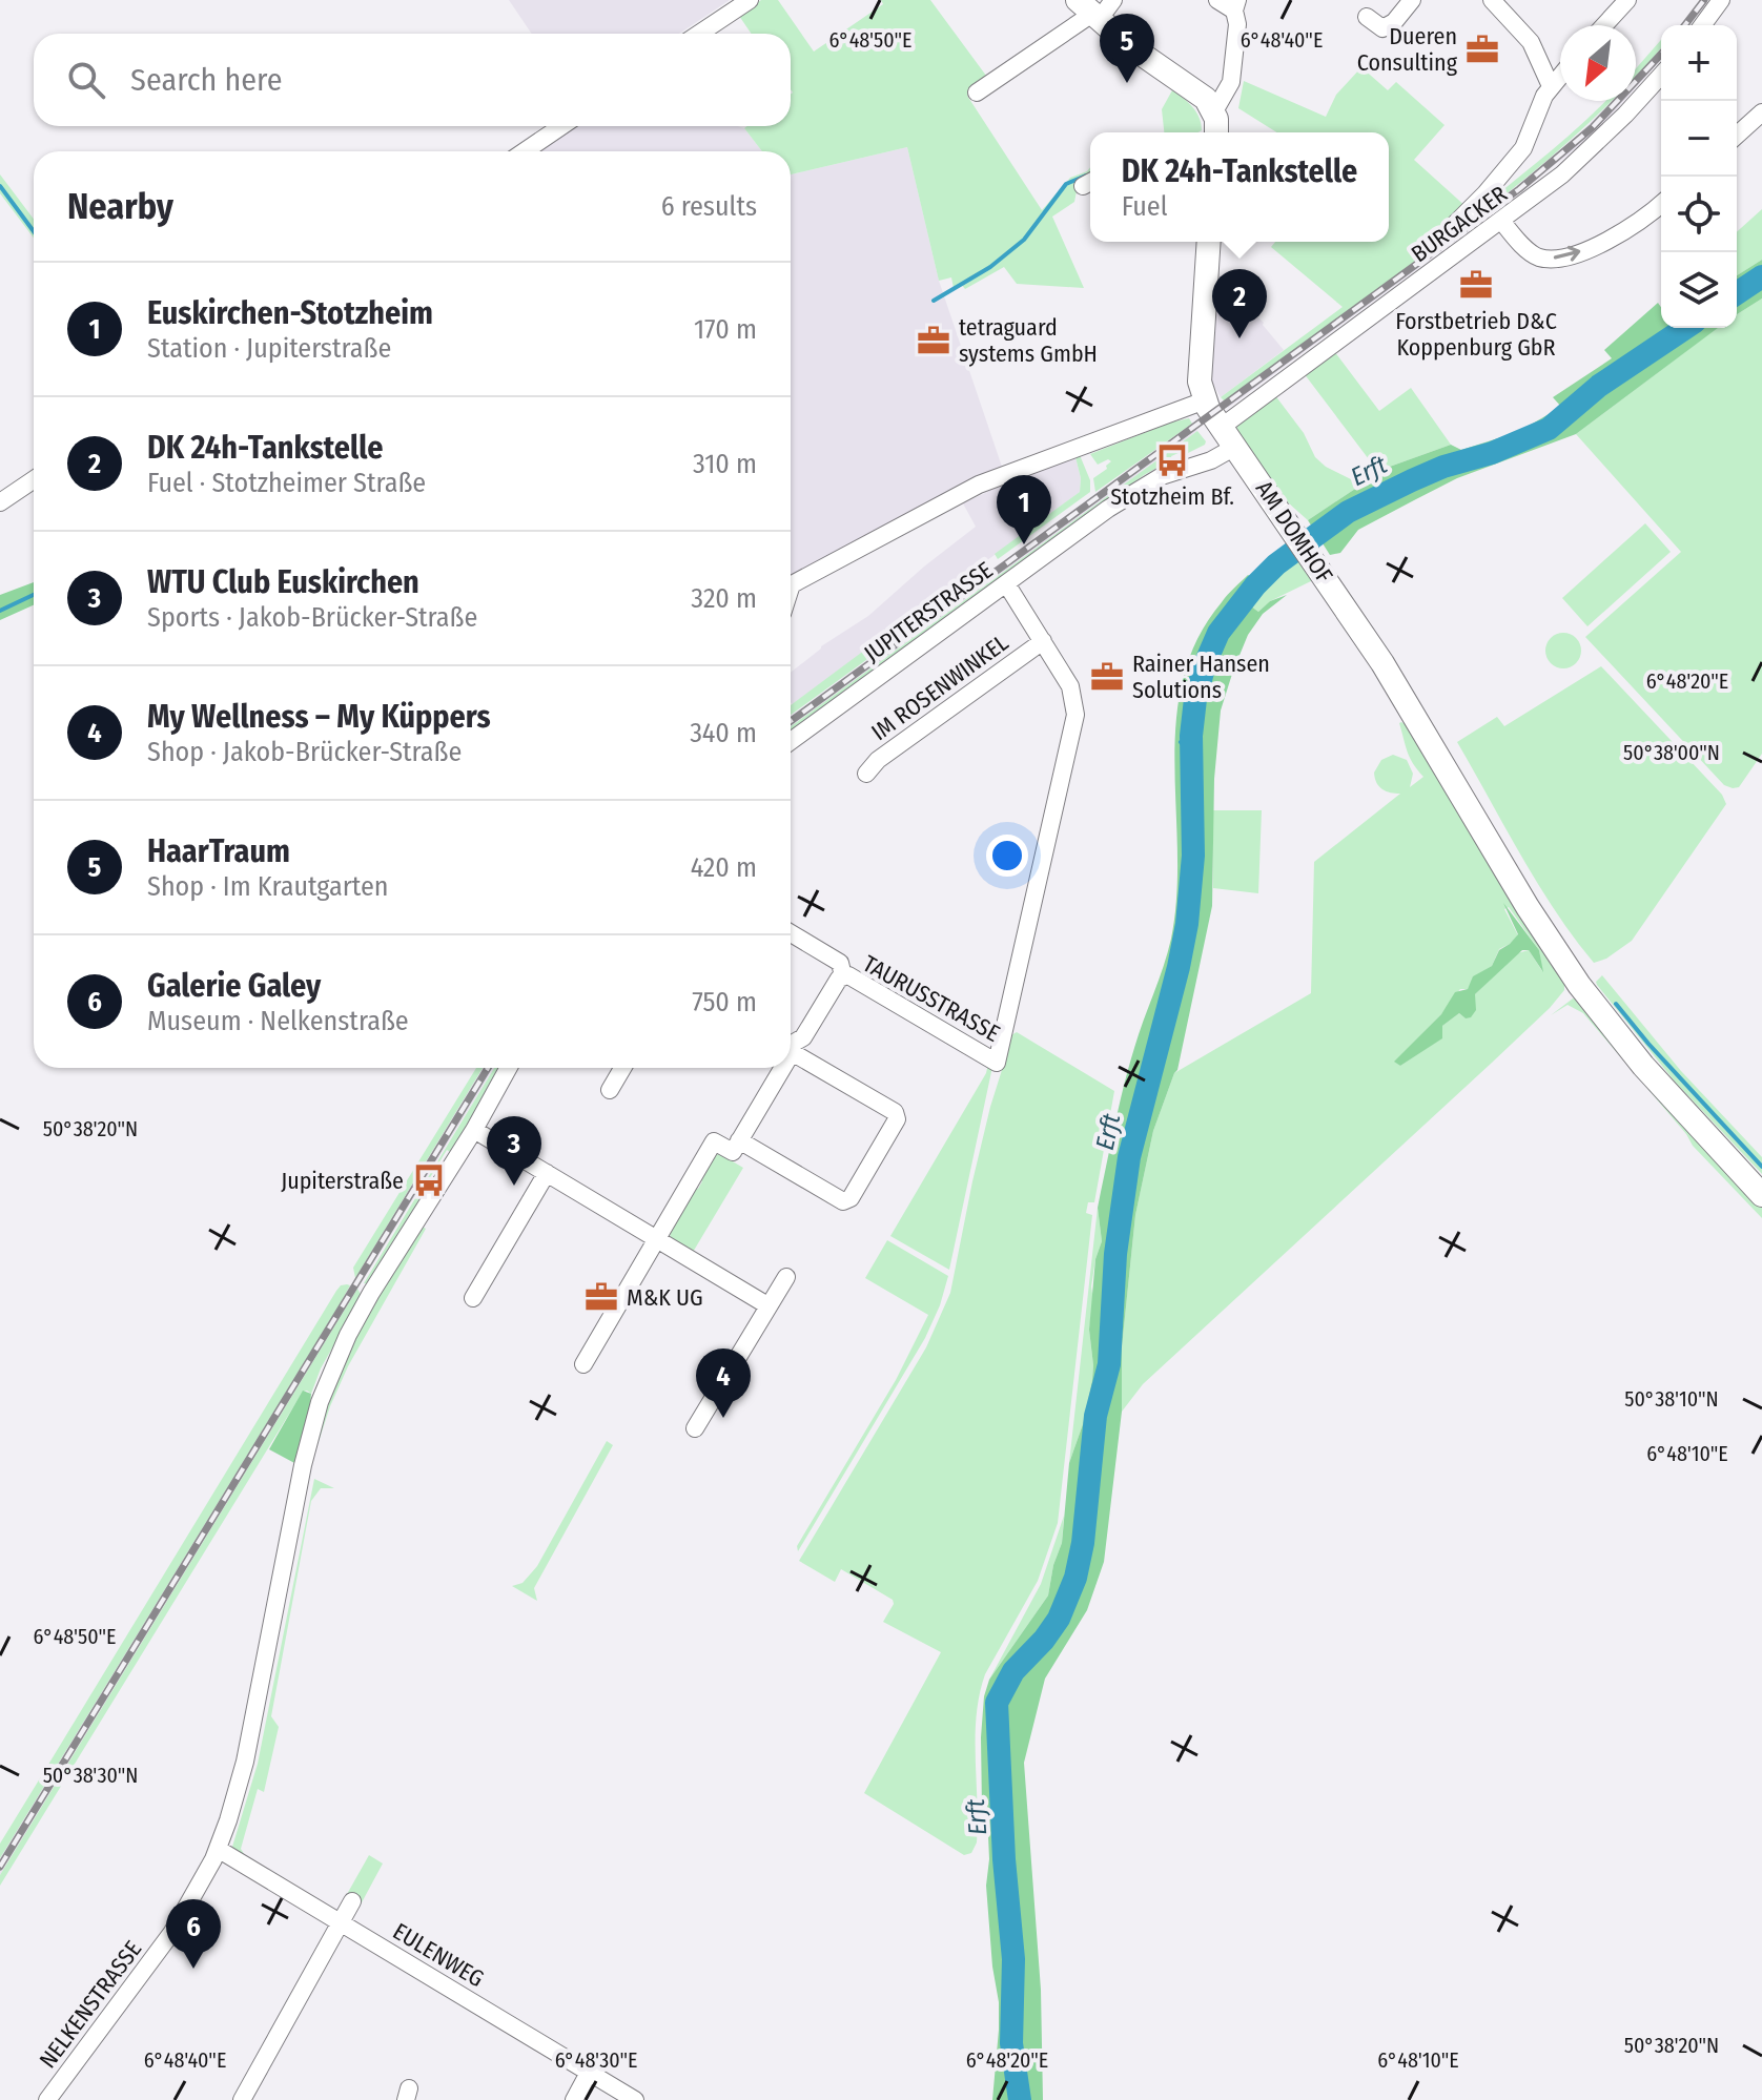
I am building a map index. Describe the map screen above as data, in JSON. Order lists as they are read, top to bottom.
{
  "streets": {
    "main road": ["AM DOMHOF"],
    "street": [
      "BURGACKER",
      "JUPITERSTRASSE",
      "IM ROSENWINKEL",
      "TAURUSSTRASSE",
      "EULENWEG",
      "NELKENSTRASSE"
    ]
  },
  "crossings": [
    ["BURGACKER", "AM DOMHOF"],
    ["AM DOMHOF", "JUPITERSTRASSE"],
    ["IM ROSENWINKEL", "TAURUSSTRASSE"],
    ["EULENWEG", "NELKENSTRASSE"]
  ],
  "water": ["Erft"],
  "places": {
    "office": [
      "Dueren Consulting",
      "Forstbetrieb D&C Koppenburg GbR",
      "tetraguard systems GmbH",
      "Rainer Hansen Solutions",
      "M&K UG"
    ],
    "bus stop": ["Stotzheim Bf.", "Jupiterstraße"]
  },
  "north": "bottom left",
  "page": {
    "pins": [
      "5",
      "2",
      "1",
      "3",
      "4",
      "6"
    ],
    "map_buttons": ["+", "−"],
    "search": "Search here",
    "popup": ["DK 24h-Tankstelle", "Fuel"],
    "heading": ["Nearby", "6 results"],
    "list": [
      {
        "mark": "1",
        "name": "Euskirchen-Stotzheim",
        "note": "Station · Jupiterstraße",
        "value": "170 m"
      },
      {
        "mark": "2",
        "name": "DK 24h-Tankstelle",
        "note": "Fuel · Stotzheimer Straße",
        "value": "310 m"
      },
      {
        "mark": "3",
        "name": "WTU Club Euskirchen",
        "note": "Sports · Jakob-Brücker-Straße",
        "value": "320 m"
      },
      {
        "mark": "4",
        "name": "My Wellness – My Küppers",
        "note": "Shop · Jakob-Brücker-Straße",
        "value": "340 m"
      },
      {
        "mark": "5",
        "name": "HaarTraum",
        "note": "Shop · Im Krautgarten",
        "value": "420 m"
      },
      {
        "mark": "6",
        "name": "Galerie Galey",
        "note": "Museum · Nelkenstraße",
        "value": "750 m"
      }
    ]
  },
  "coordinates": [
    "6°48'50\"E",
    "6°48'40\"E",
    "6°48'20\"E",
    "50°38'00\"N",
    "50°38'20\"N",
    "50°38'10\"N",
    "6°48'10\"E",
    "50°38'30\"N",
    "6°48'30\"E"
  ]
}
